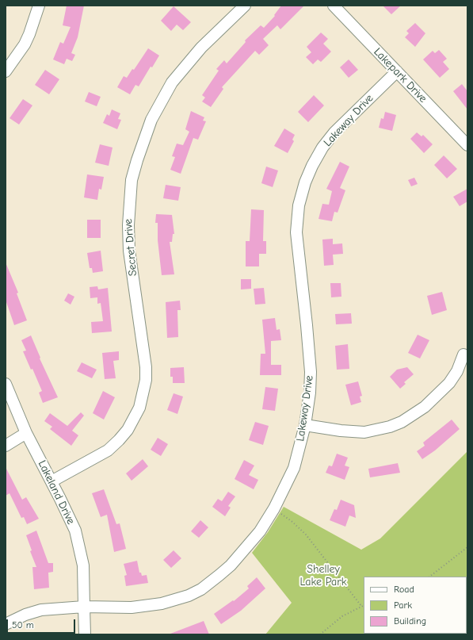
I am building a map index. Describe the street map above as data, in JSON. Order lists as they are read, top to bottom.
{
  "streets": {
    "street": [
      "Lakepark Drive",
      "Lakeway Drive",
      "Secret Drive",
      "Lakeland Drive"
    ]
  },
  "crossings": [
    ["Lakepark Drive", "Lakeway Drive"],
    ["Lakeway Drive", "Lakeland Drive"],
    ["Secret Drive", "Lakeland Drive"]
  ],
  "parks": ["Shelley Lake Park"],
  "legend": ["Road", "Park", "Building"],
  "scale_bar": "50 m"
}
